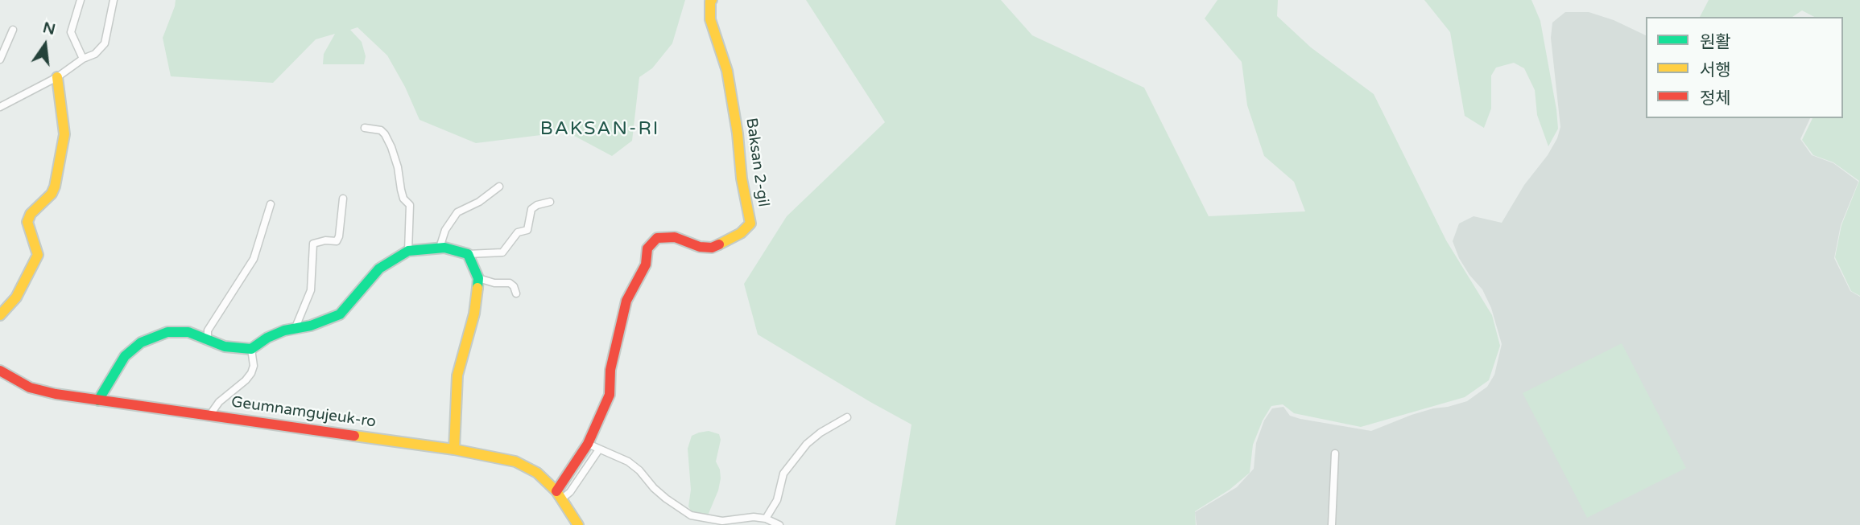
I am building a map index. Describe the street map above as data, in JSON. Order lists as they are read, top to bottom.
{
  "streets": {
    "street": ["Baksan 2-gil", "Geumnamgujeuk-ro"]
  },
  "crossings": [
    ["Baksan 2-gil", "Geumnamgujeuk-ro"]
  ],
  "districts": ["BAKSAN-RI"],
  "legend": ["원활", "서행", "정체"],
  "north": "top"
}
